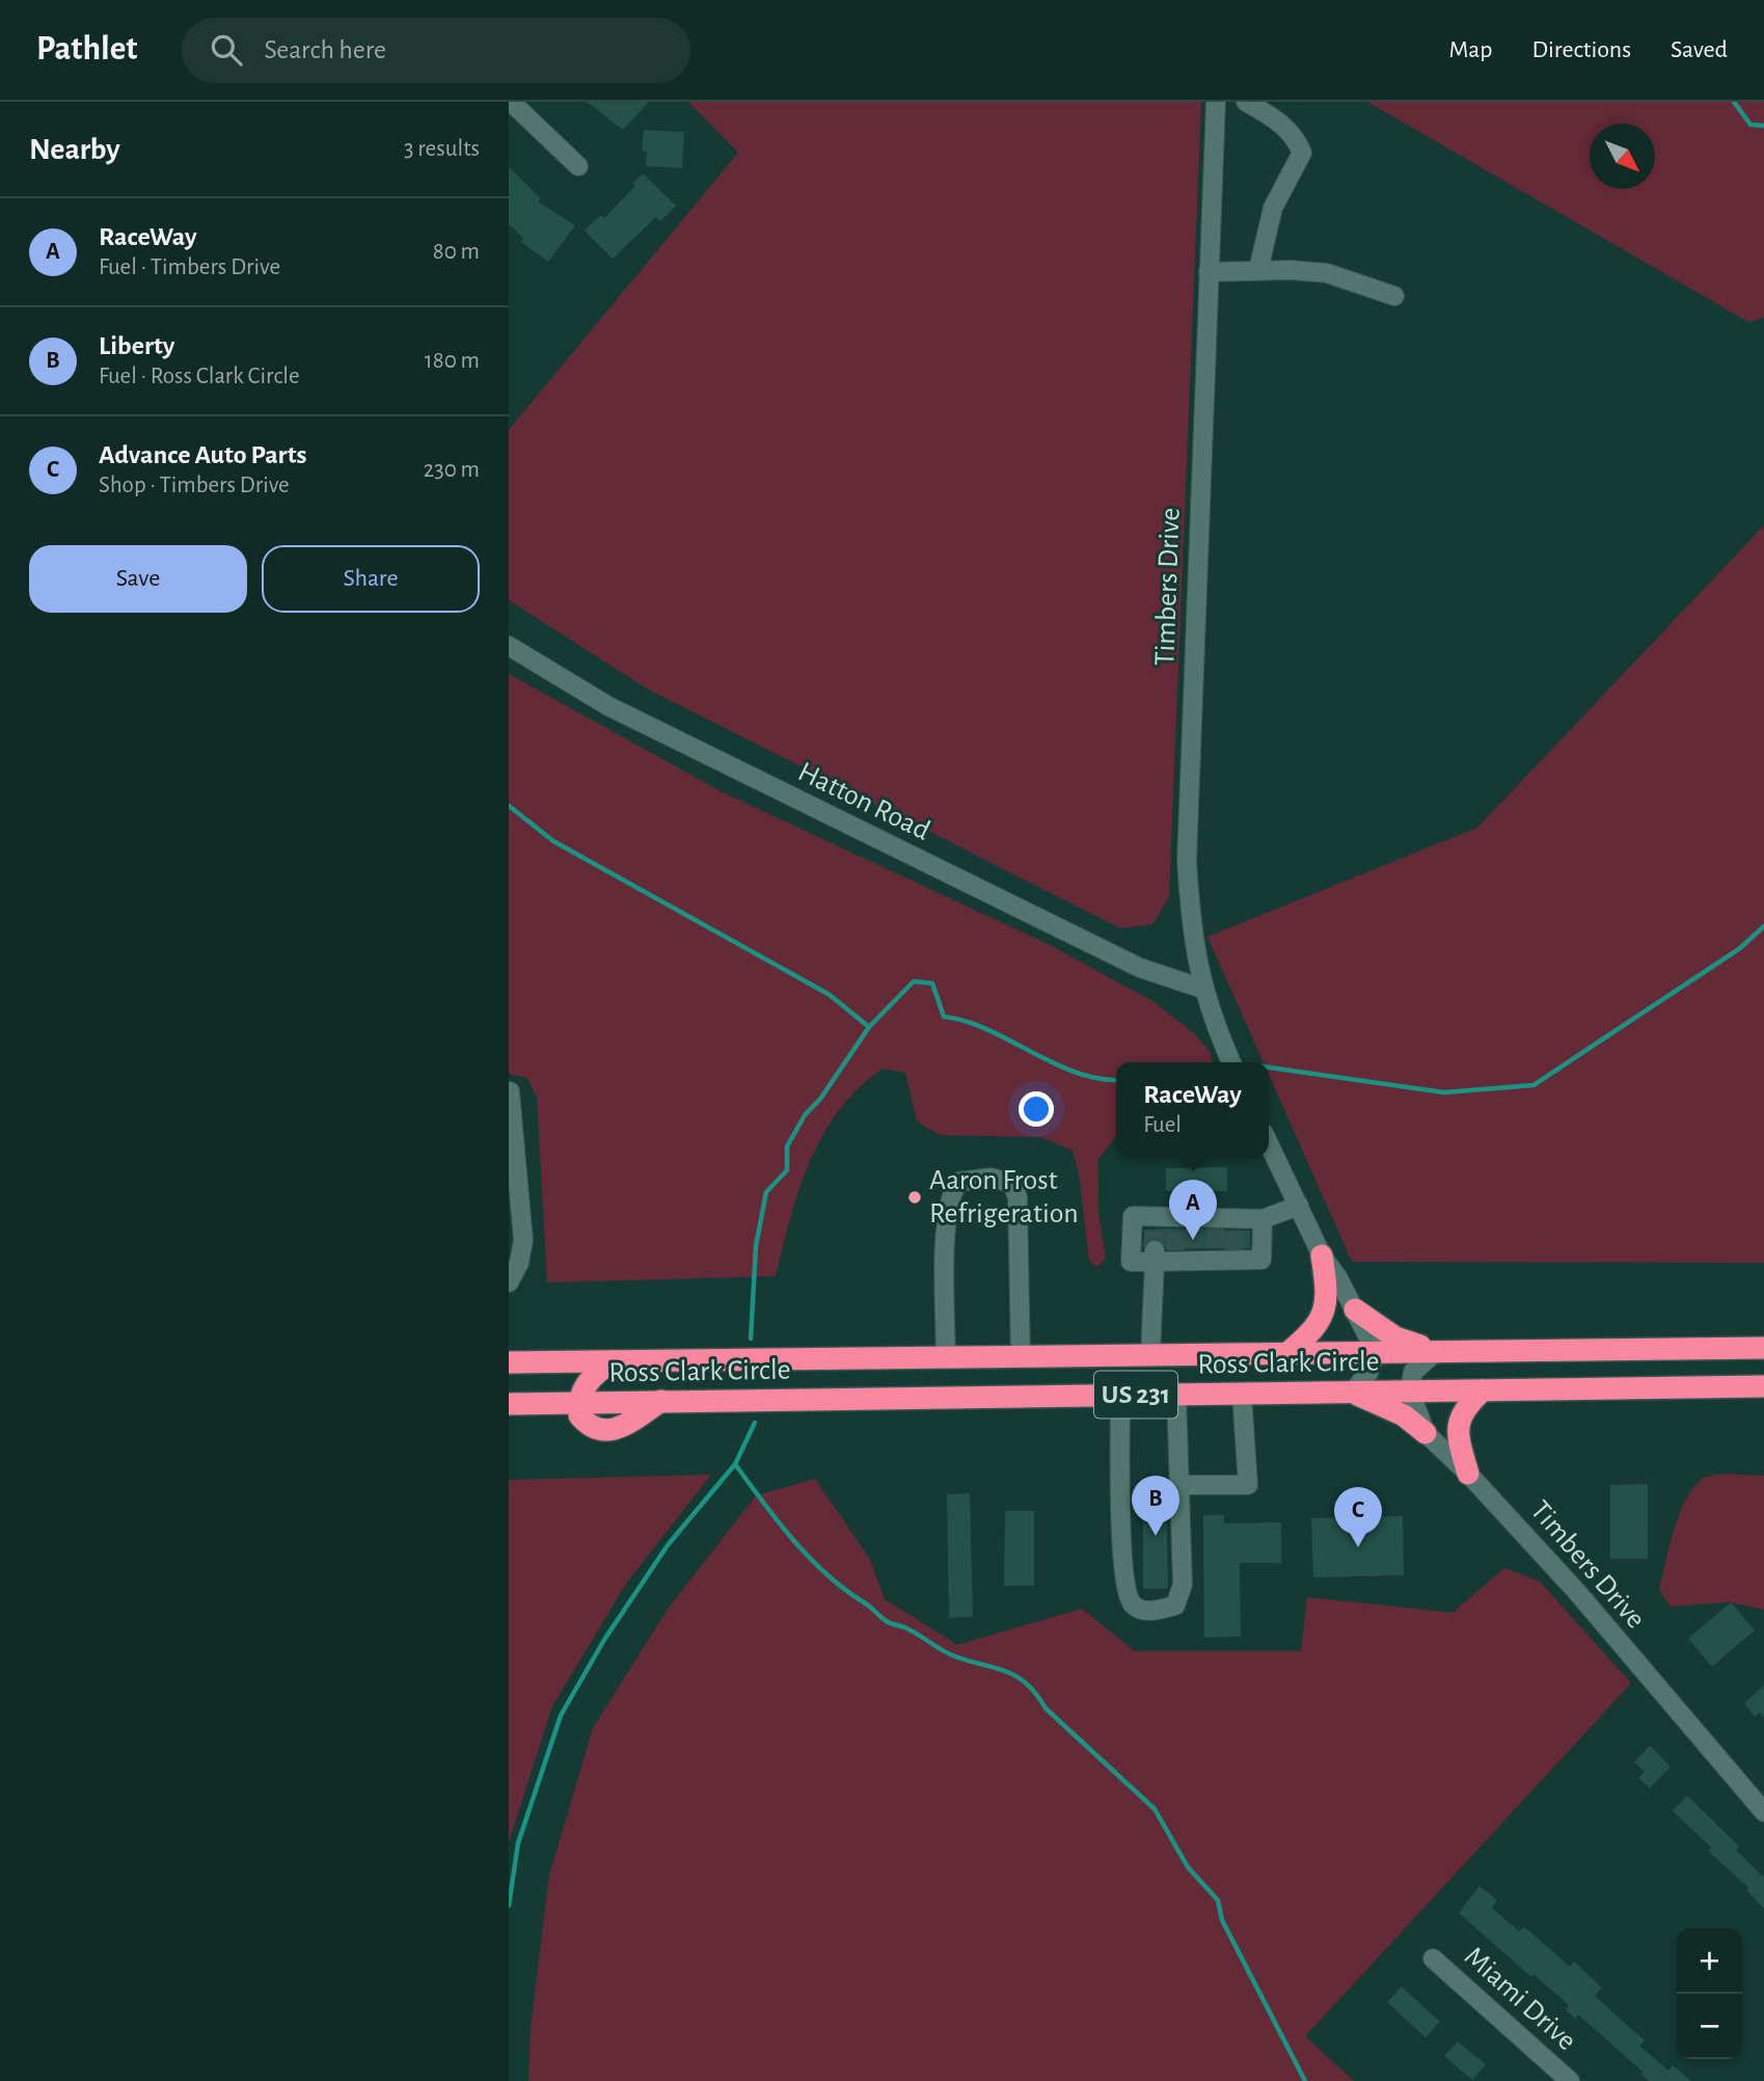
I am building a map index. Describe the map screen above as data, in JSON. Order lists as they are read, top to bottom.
{
  "streets": {
    "highway": ["Ross Clark Circle", "US 231"],
    "street": ["Timbers Drive", "Hatton Road", "Miami Drive"]
  },
  "crossings": [
    ["Timbers Drive", "Hatton Road"],
    ["Timbers Drive", "Ross Clark Circle"]
  ],
  "places": ["Aaron Frost Refrigeration"],
  "north": "bottom right",
  "page": {
    "header": "Pathlet",
    "search": "Search here",
    "nav": ["Map", "Directions", "Saved"],
    "heading": ["Nearby", "3 results"],
    "list": [
      {
        "mark": "A",
        "name": "RaceWay",
        "note": "Fuel · Timbers Drive",
        "value": "80 m"
      },
      {
        "mark": "B",
        "name": "Liberty",
        "note": "Fuel · Ross Clark Circle",
        "value": "180 m"
      },
      {
        "mark": "C",
        "name": "Advance Auto Parts",
        "note": "Shop · Timbers Drive",
        "value": "230 m"
      }
    ],
    "buttons": ["Save", "Share"],
    "popup": ["RaceWay", "Fuel"],
    "pins": ["A", "B", "C"],
    "map_buttons": ["+", "−"]
  }
}
